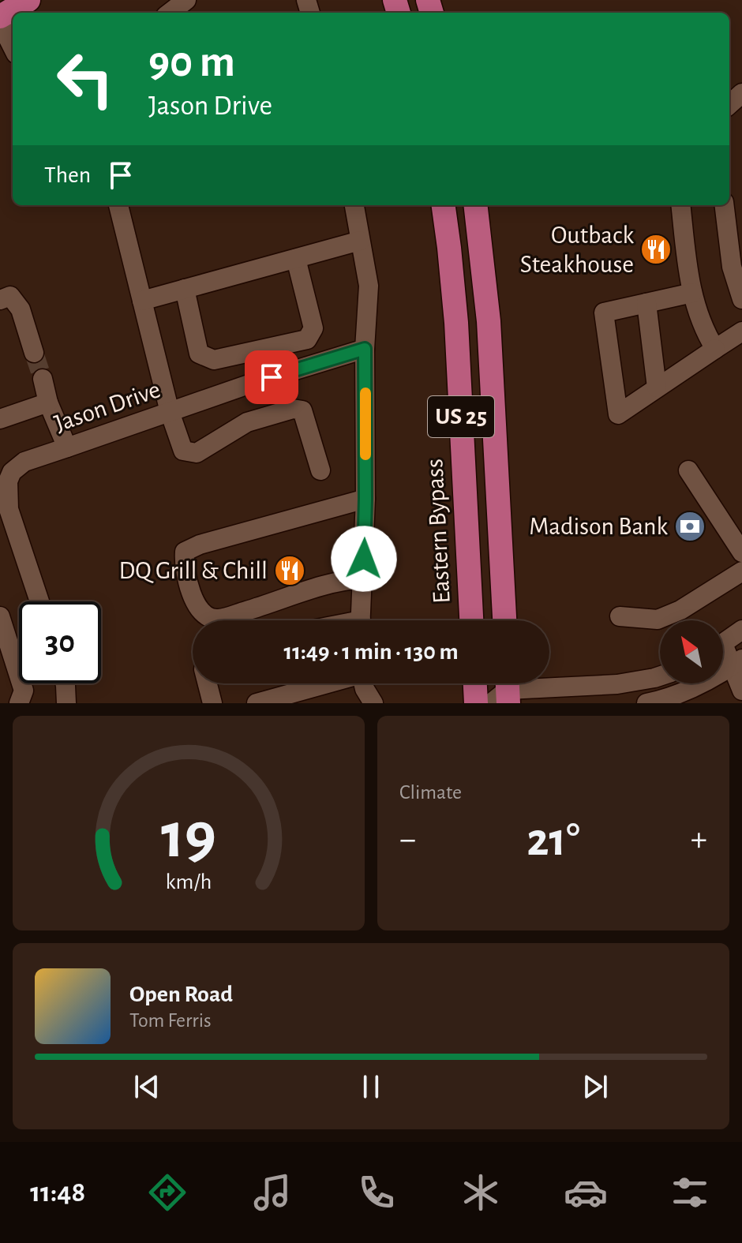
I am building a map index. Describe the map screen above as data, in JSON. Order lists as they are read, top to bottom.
{
  "streets": {
    "main road": ["US 25", "Eastern Bypass"],
    "street": ["Jason Drive"]
  },
  "places": {
    "restaurant": ["Outback Steakhouse", "DQ Grill & Chill"],
    "bank": ["Madison Bank"]
  },
  "north": "top left",
  "page": {
    "turn": ["90 m", "Jason Drive"],
    "then": "Then",
    "limit": "30",
    "trip": "11:49 · 1 min · 130 m",
    "tile": "Climate",
    "heat": ["−", "21°", "+"],
    "song": ["Open Road", "Tom Ferris"],
    "tabs": "11:48",
    "gauge": ["19", "km/h"]
  }
}
